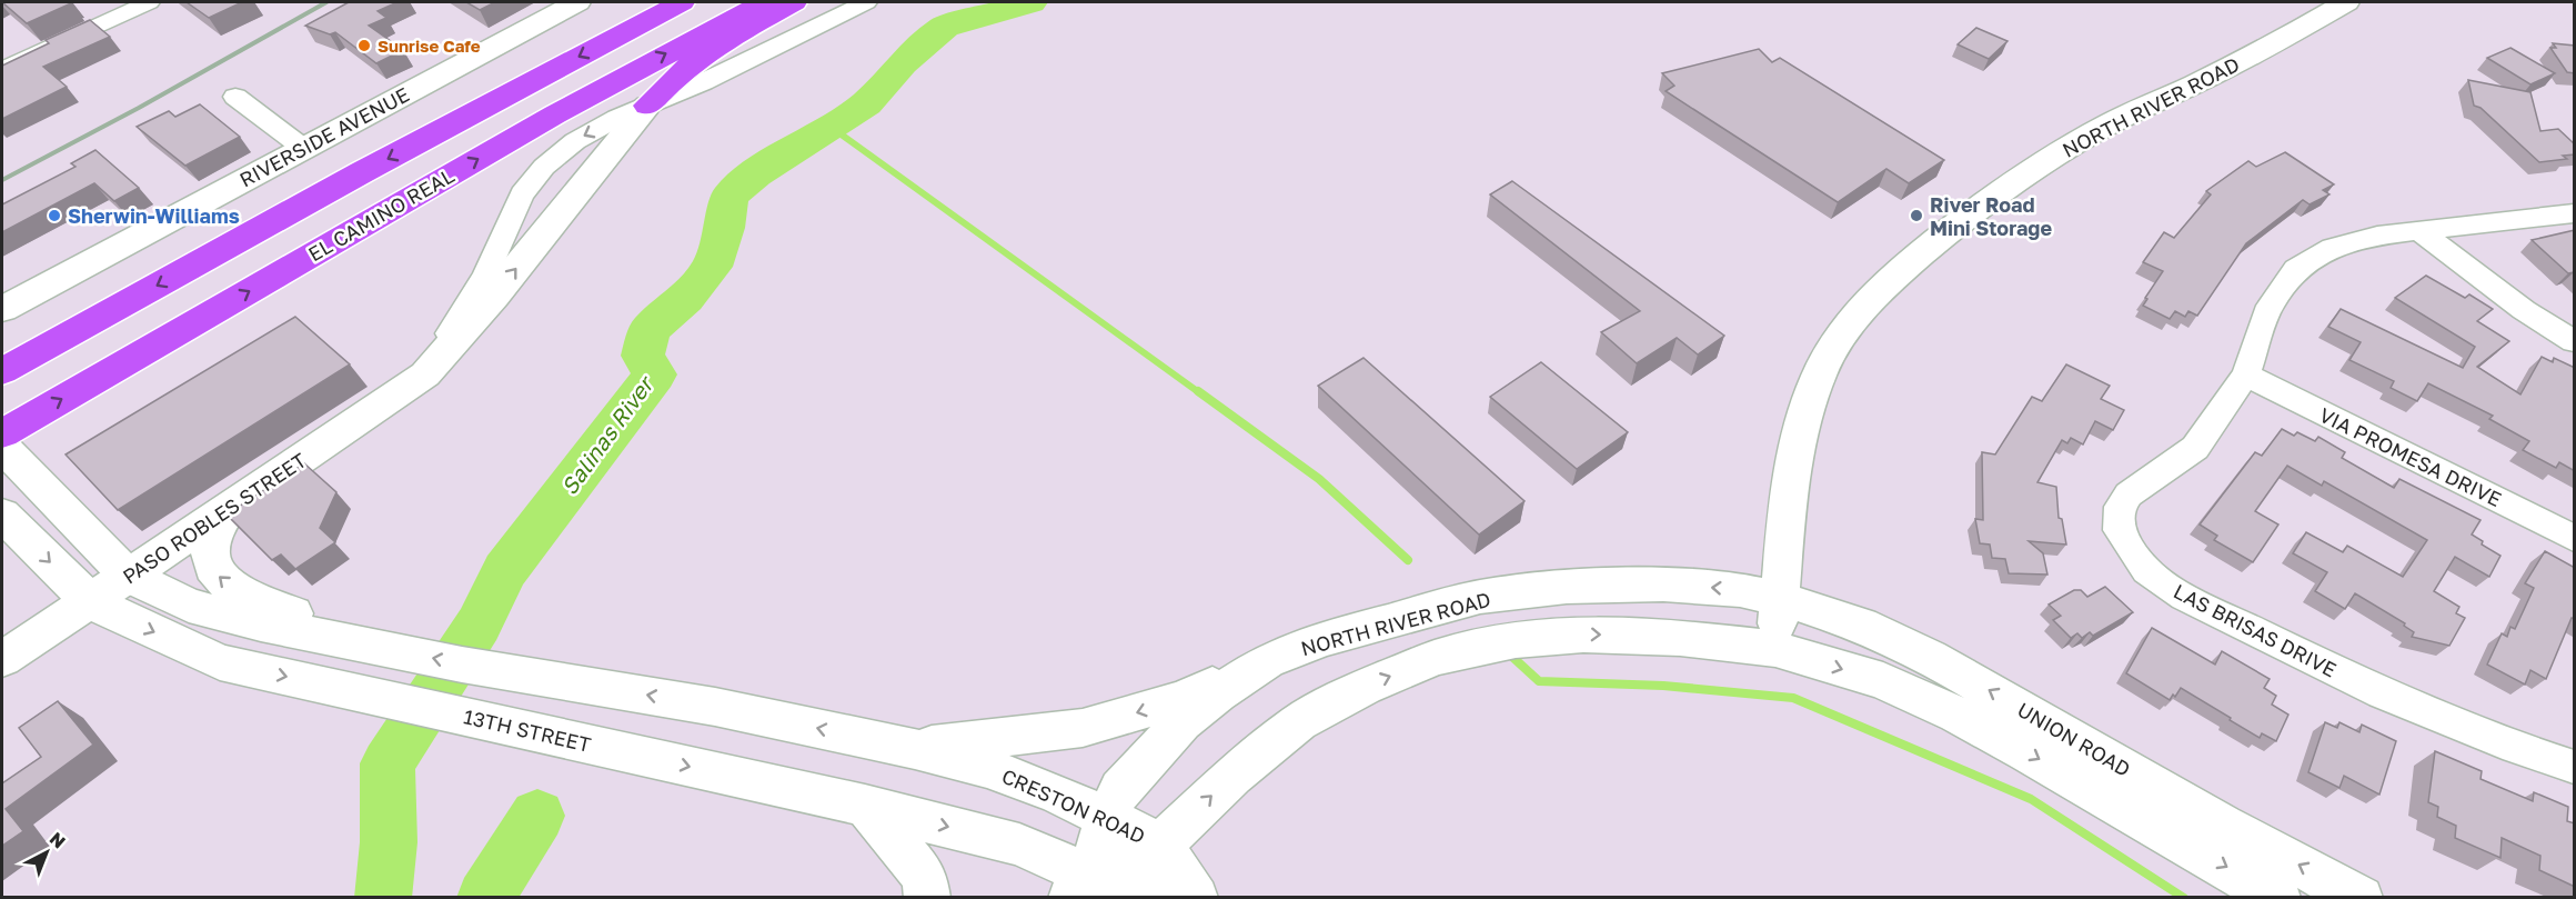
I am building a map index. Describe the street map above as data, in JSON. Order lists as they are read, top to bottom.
{
  "streets": {
    "highway": ["EL CAMINO REAL"],
    "main road": [
      "NORTH RIVER ROAD",
      "RIVERSIDE AVENUE",
      "PASO ROBLES STREET",
      "13TH STREET",
      "UNION ROAD",
      "CRESTON ROAD"
    ],
    "street": ["VIA PROMESA DRIVE", "LAS BRISAS DRIVE"]
  },
  "crossings": [
    ["NORTH RIVER ROAD", "13TH STREET"],
    ["NORTH RIVER ROAD", "UNION ROAD"],
    ["NORTH RIVER ROAD", "CRESTON ROAD"],
    ["VIA PROMESA DRIVE", "LAS BRISAS DRIVE"],
    ["PASO ROBLES STREET", "13TH STREET"]
  ],
  "water": ["Salinas River"],
  "places": ["Sunrise Cafe", "Sherwin-Williams", "River Road Mini Storage"],
  "north": "top right"
}
